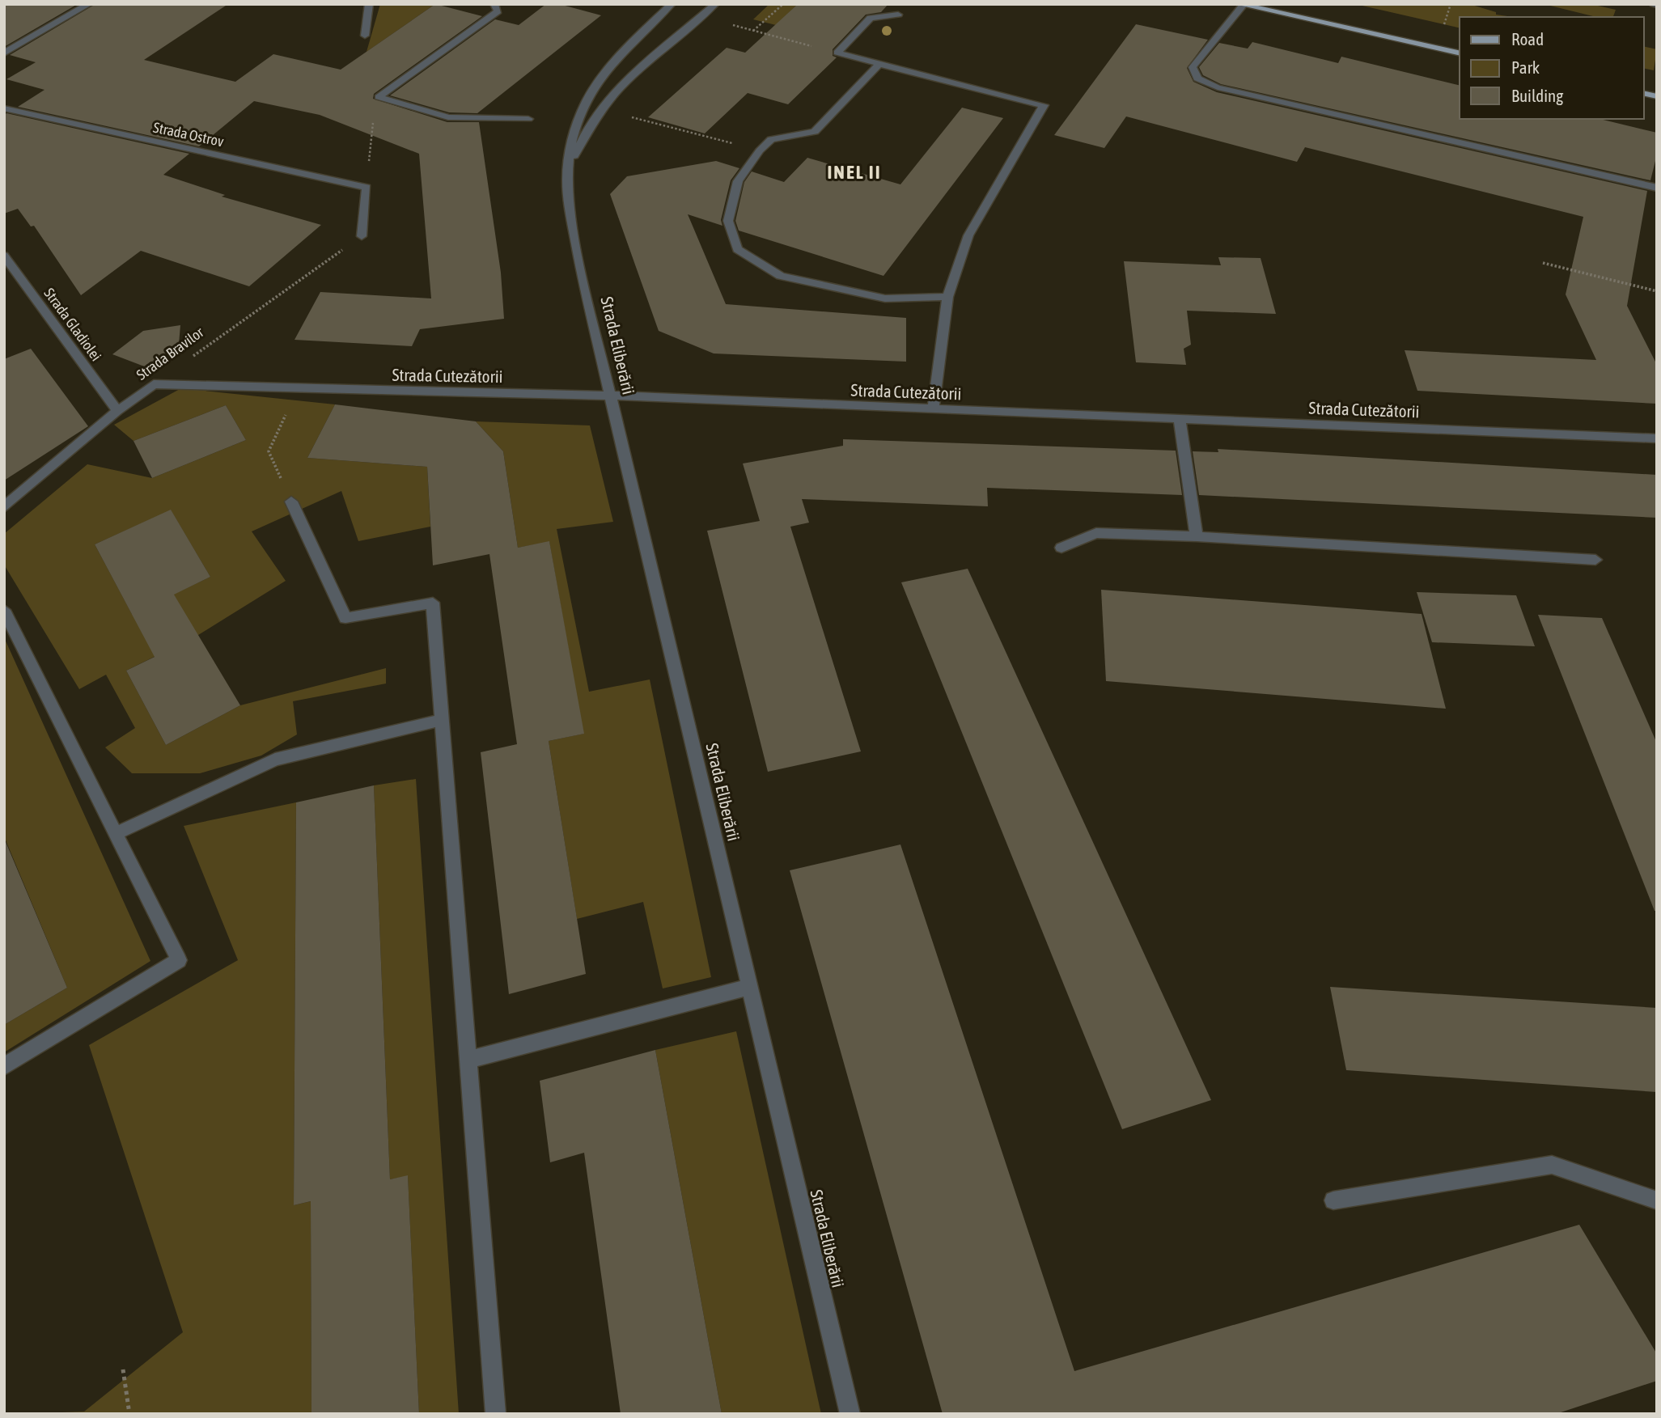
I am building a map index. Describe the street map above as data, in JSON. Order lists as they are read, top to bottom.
{
  "streets": {
    "street": [
      "Strada Ostrov",
      "Strada Gladiolei",
      "Strada Eliberării",
      "Strada Bravilor",
      "Strada Cutezătorii"
    ]
  },
  "crossings": [
    ["Strada Gladiolei", "Strada Bravilor"],
    ["Strada Eliberării", "Strada Cutezătorii"],
    ["Strada Bravilor", "Strada Cutezătorii"]
  ],
  "districts": ["INEL II"],
  "legend": ["Road", "Park", "Building"]
}
